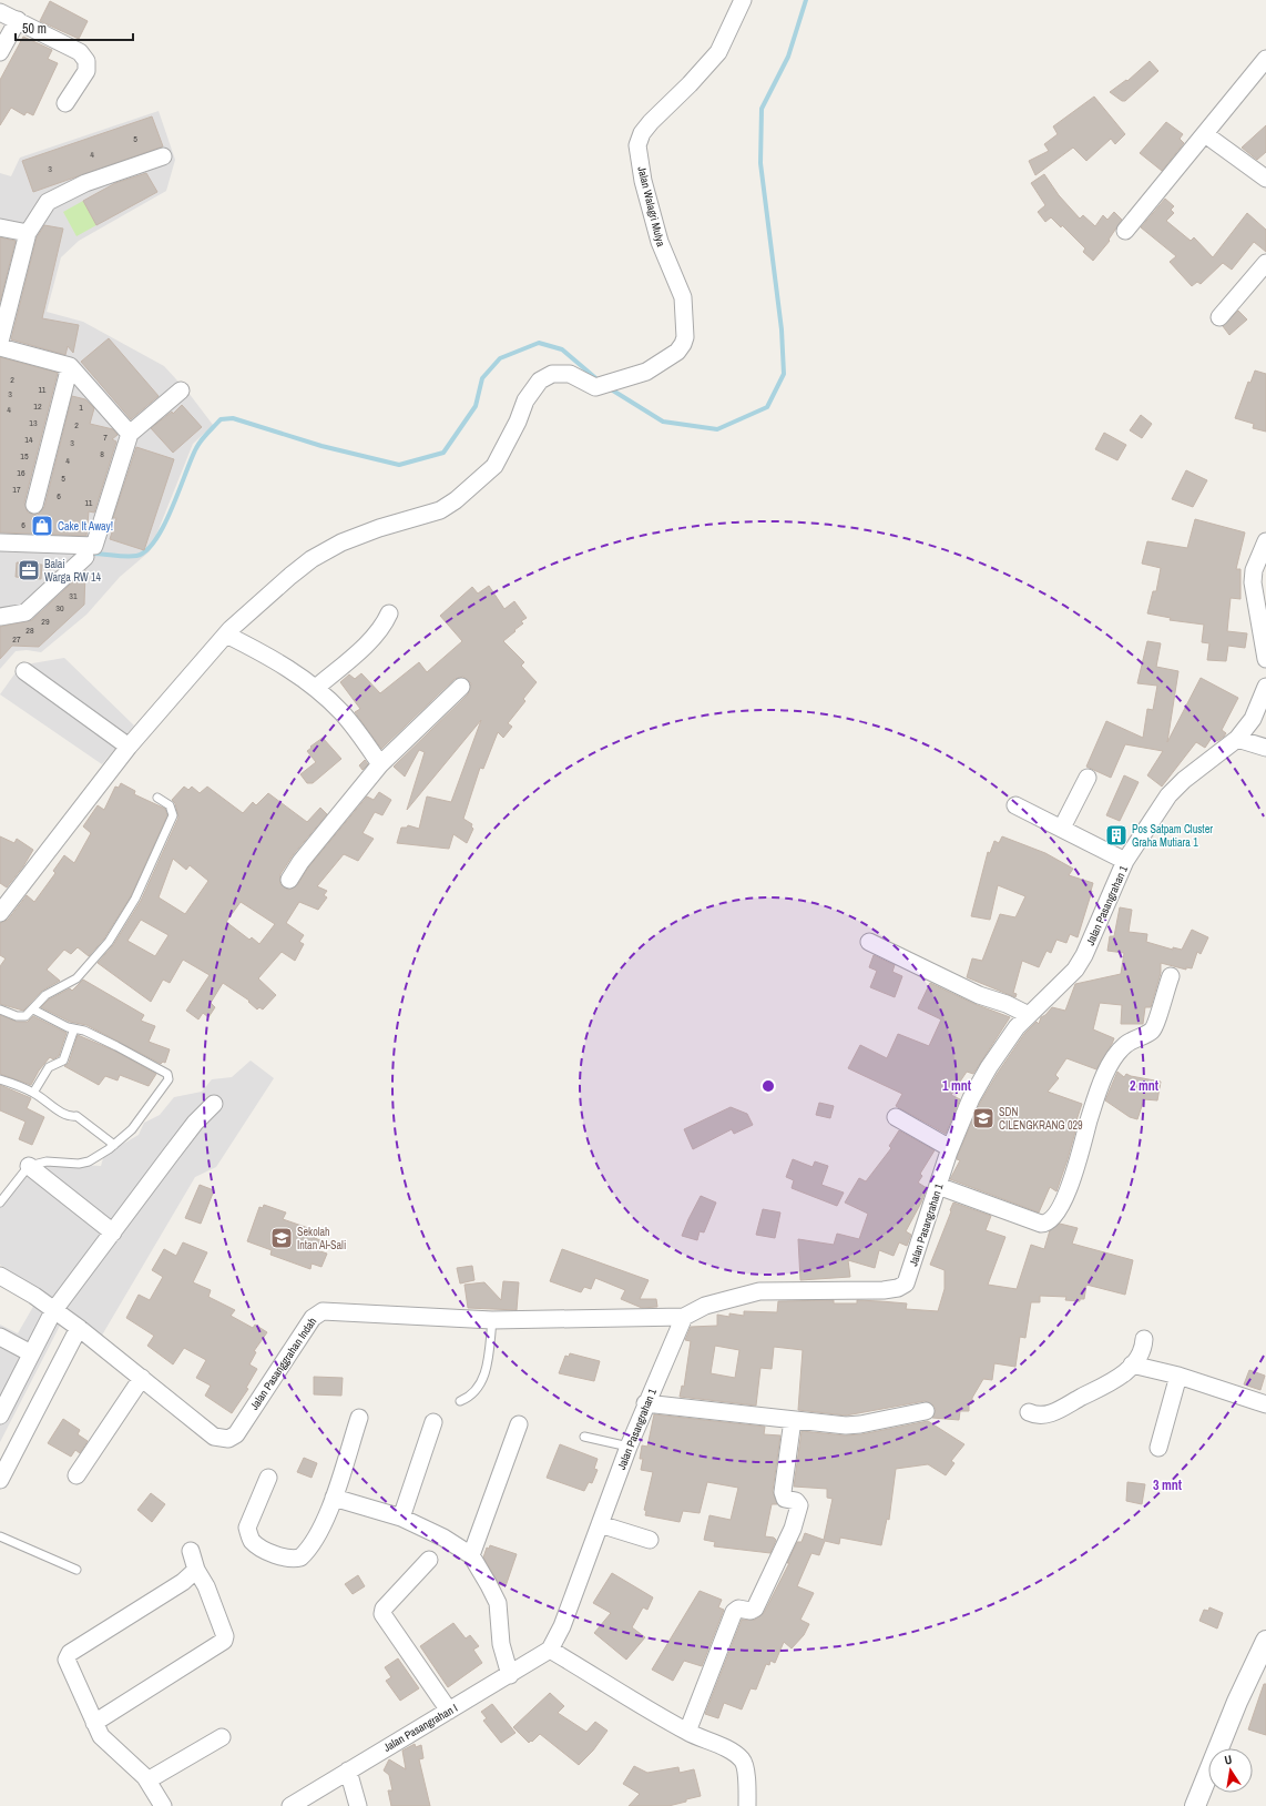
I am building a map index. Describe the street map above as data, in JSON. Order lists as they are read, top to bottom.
{
  "streets": {
    "street": [
      "Jalan Walagri Mulya",
      "Jalan Pasangrahan 1",
      "Jalan Pasanggrahan Indah",
      "Jalan Pasangrahan I"
    ]
  },
  "crossings": [
    ["Jalan Pasangrahan 1", "Jalan Pasanggrahan Indah"],
    ["Jalan Pasangrahan 1", "Jalan Pasangrahan I"]
  ],
  "places": {
    "shop": ["Cake It Away!"],
    "office": ["Balai Warga RW 14"],
    "building": ["Pos Satpam Cluster Graha Mutiara 1"],
    "school or university": ["SDN CILENGKRANG 029", "Sekolah Intan Al-Sali"]
  },
  "house_numbers": [
    "5",
    "4",
    "3",
    "2",
    "11",
    "3",
    "12",
    "1",
    "4",
    "13",
    "2",
    "7",
    "14",
    "3",
    "8",
    "15",
    "4",
    "16",
    "5",
    "17",
    "6",
    "11",
    "6",
    "31",
    "30",
    "29",
    "28",
    "27"
  ],
  "scale_bar": "50 m",
  "north": "top",
  "rings": ["1 mnt", "2 mnt", "3 mnt"]
}
